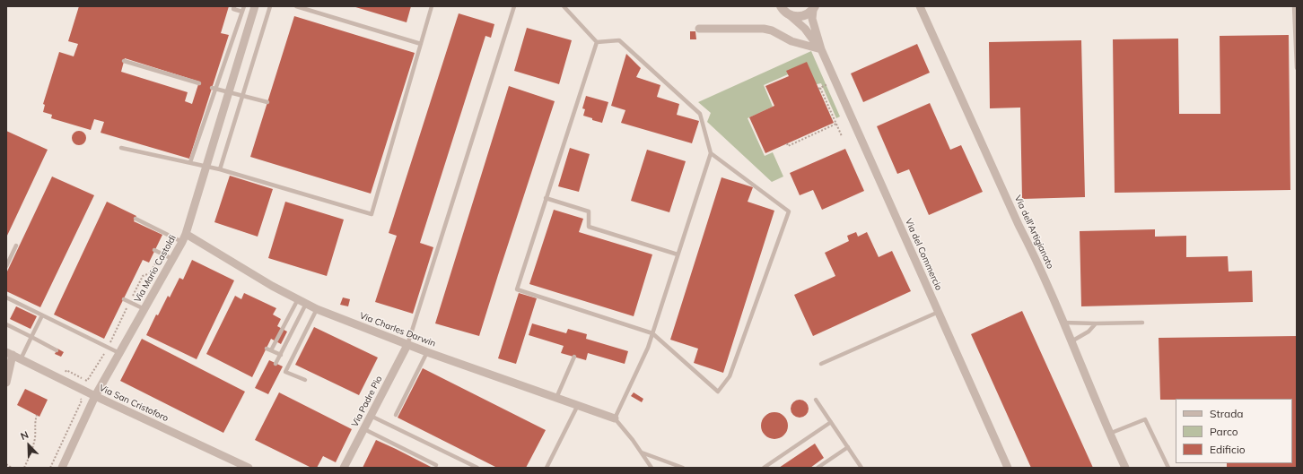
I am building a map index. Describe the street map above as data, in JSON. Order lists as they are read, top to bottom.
{
  "streets": {
    "street": [
      "Via dell'Artigianato",
      "Via del Commercio",
      "Via Mario Castoldi",
      "Via Charles Darwin",
      "Via Padre Pio",
      "Via San Cristoforo"
    ]
  },
  "crossings": [
    ["Via Mario Castoldi", "Via Charles Darwin"],
    ["Via Mario Castoldi", "Via San Cristoforo"],
    ["Via Charles Darwin", "Via Padre Pio"]
  ],
  "legend": ["Strada", "Parco", "Edificio"],
  "north": "top left"
}
